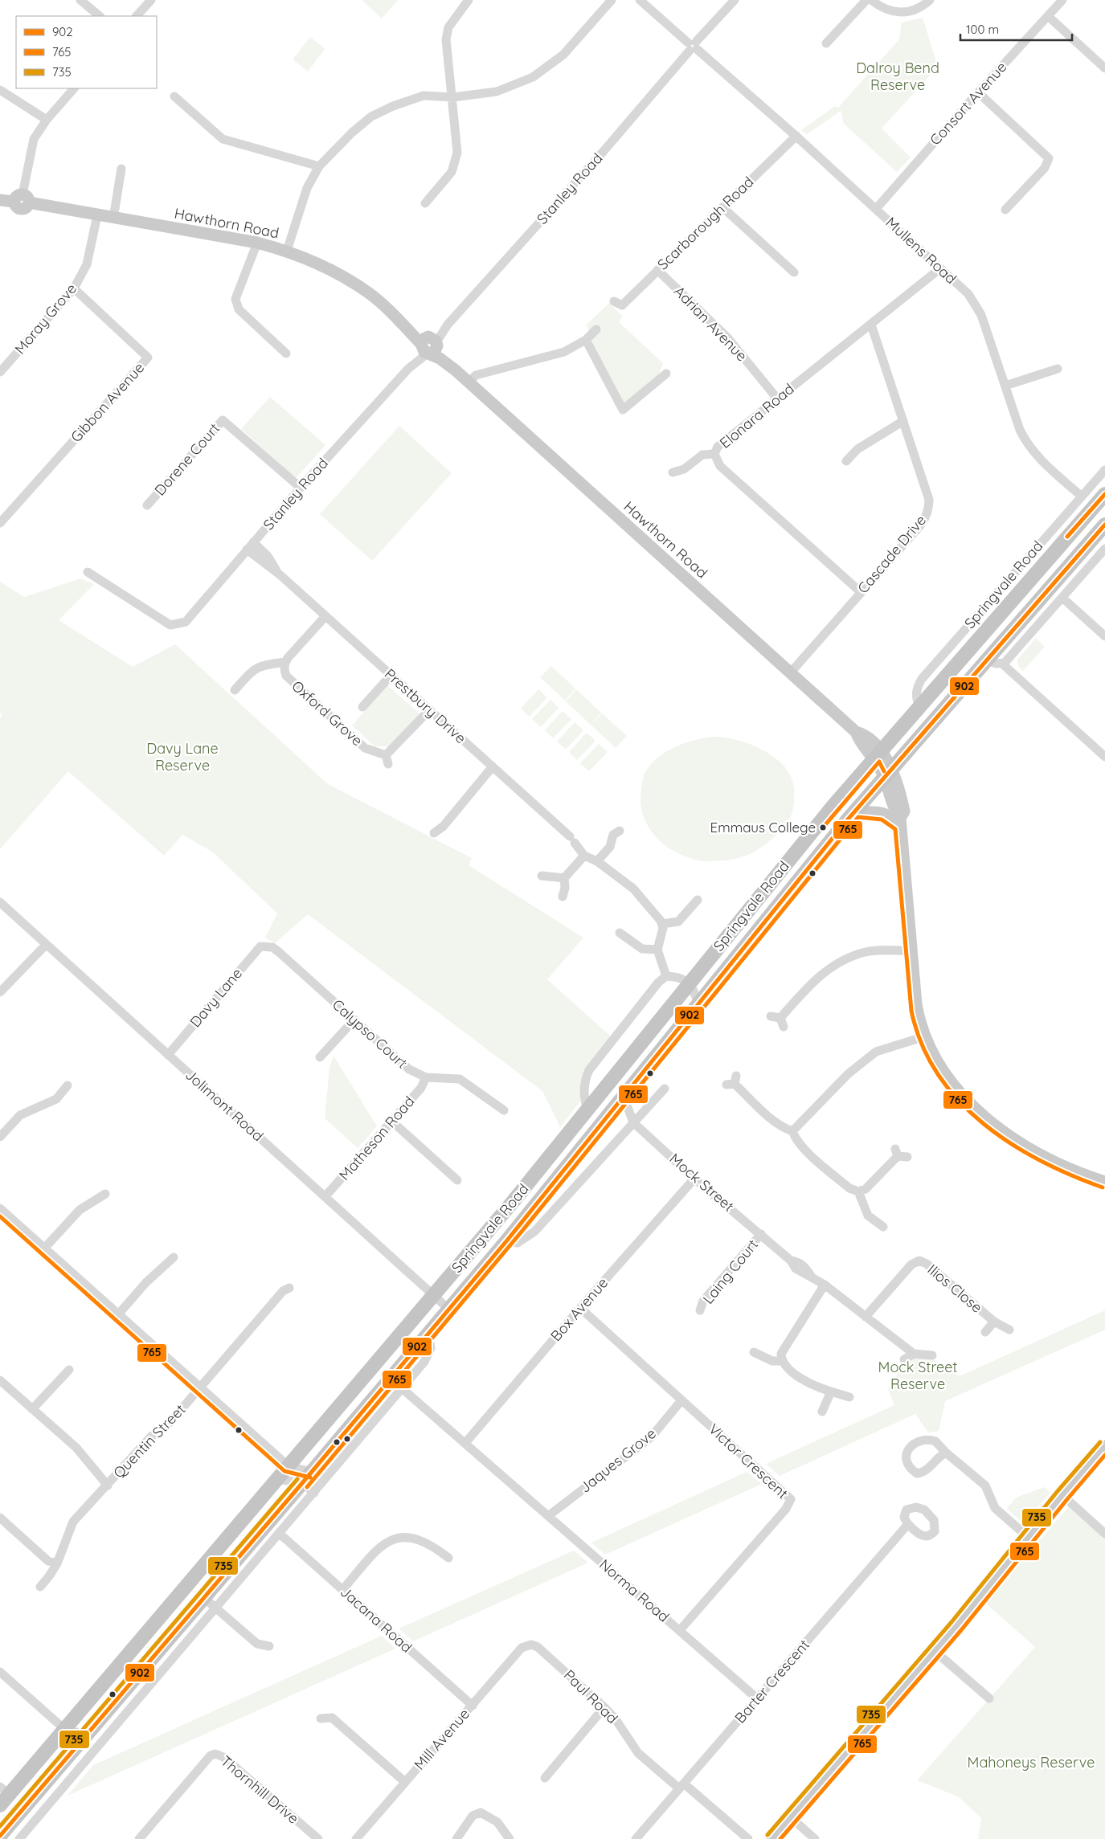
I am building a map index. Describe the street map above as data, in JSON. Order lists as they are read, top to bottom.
{
  "streets": {
    "highway": ["Springvale Road"],
    "main road": ["Hawthorn Road"],
    "street": [
      "Consort Avenue",
      "Stanley Road",
      "Scarborough Road",
      "Mullens Road",
      "Moray Grove",
      "Adrian Avenue",
      "Gibbon Avenue",
      "Elonara Road",
      "Dorene Court",
      "Cascade Drive",
      "Prestbury Drive",
      "Oxford Grove",
      "Davy Lane",
      "Calypso Court",
      "Jolimont Road",
      "Matheson Road",
      "Mock Street",
      "Laing Court",
      "Ilios Close",
      "Box Avenue",
      "Quentin Street",
      "Jaques Grove",
      "Victor Crescent",
      "Norma Road",
      "Jacana Road",
      "Barter Crescent",
      "Paul Road",
      "Mill Avenue",
      "Thornhill Drive"
    ]
  },
  "crossings": [
    ["Consort Avenue", "Mullens Road"],
    ["Stanley Road", "Hawthorn Road"],
    ["Stanley Road", "Mullens Road"],
    ["Stanley Road", "Dorene Court"],
    ["Stanley Road", "Prestbury Drive"],
    ["Hawthorn Road", "Moray Grove"],
    ["Hawthorn Road", "Cascade Drive"],
    ["Hawthorn Road", "Springvale Road"],
    ["Scarborough Road", "Mullens Road"],
    ["Scarborough Road", "Adrian Avenue"],
    ["Mullens Road", "Elonara Road"],
    ["Mullens Road", "Springvale Road"],
    ["Moray Grove", "Gibbon Avenue"],
    ["Adrian Avenue", "Elonara Road"],
    ["Elonara Road", "Cascade Drive"],
    ["Springvale Road", "Jolimont Road"],
    ["Springvale Road", "Mock Street"],
    ["Prestbury Drive", "Oxford Grove"],
    ["Davy Lane", "Calypso Court"],
    ["Davy Lane", "Jolimont Road"],
    ["Calypso Court", "Matheson Road"],
    ["Jolimont Road", "Matheson Road"],
    ["Mock Street", "Laing Court"],
    ["Mock Street", "Ilios Close"],
    ["Mock Street", "Box Avenue"],
    ["Box Avenue", "Victor Crescent"],
    ["Box Avenue", "Norma Road"],
    ["Jaques Grove", "Victor Crescent"],
    ["Jaques Grove", "Norma Road"],
    ["Victor Crescent", "Norma Road"],
    ["Norma Road", "Barter Crescent"],
    ["Jacana Road", "Mill Avenue"],
    ["Barter Crescent", "Paul Road"],
    ["Paul Road", "Mill Avenue"]
  ],
  "parks": [
    "Dalroy Bend Reserve",
    "Davy Lane Reserve",
    "Mock Street Reserve",
    "Mahoneys Reserve"
  ],
  "places": ["Emmaus College"],
  "lines": ["transit line 902", "transit line 765", "transit line 735"],
  "legend": ["902", "765", "735"],
  "scale_bar": "100 m"
}
